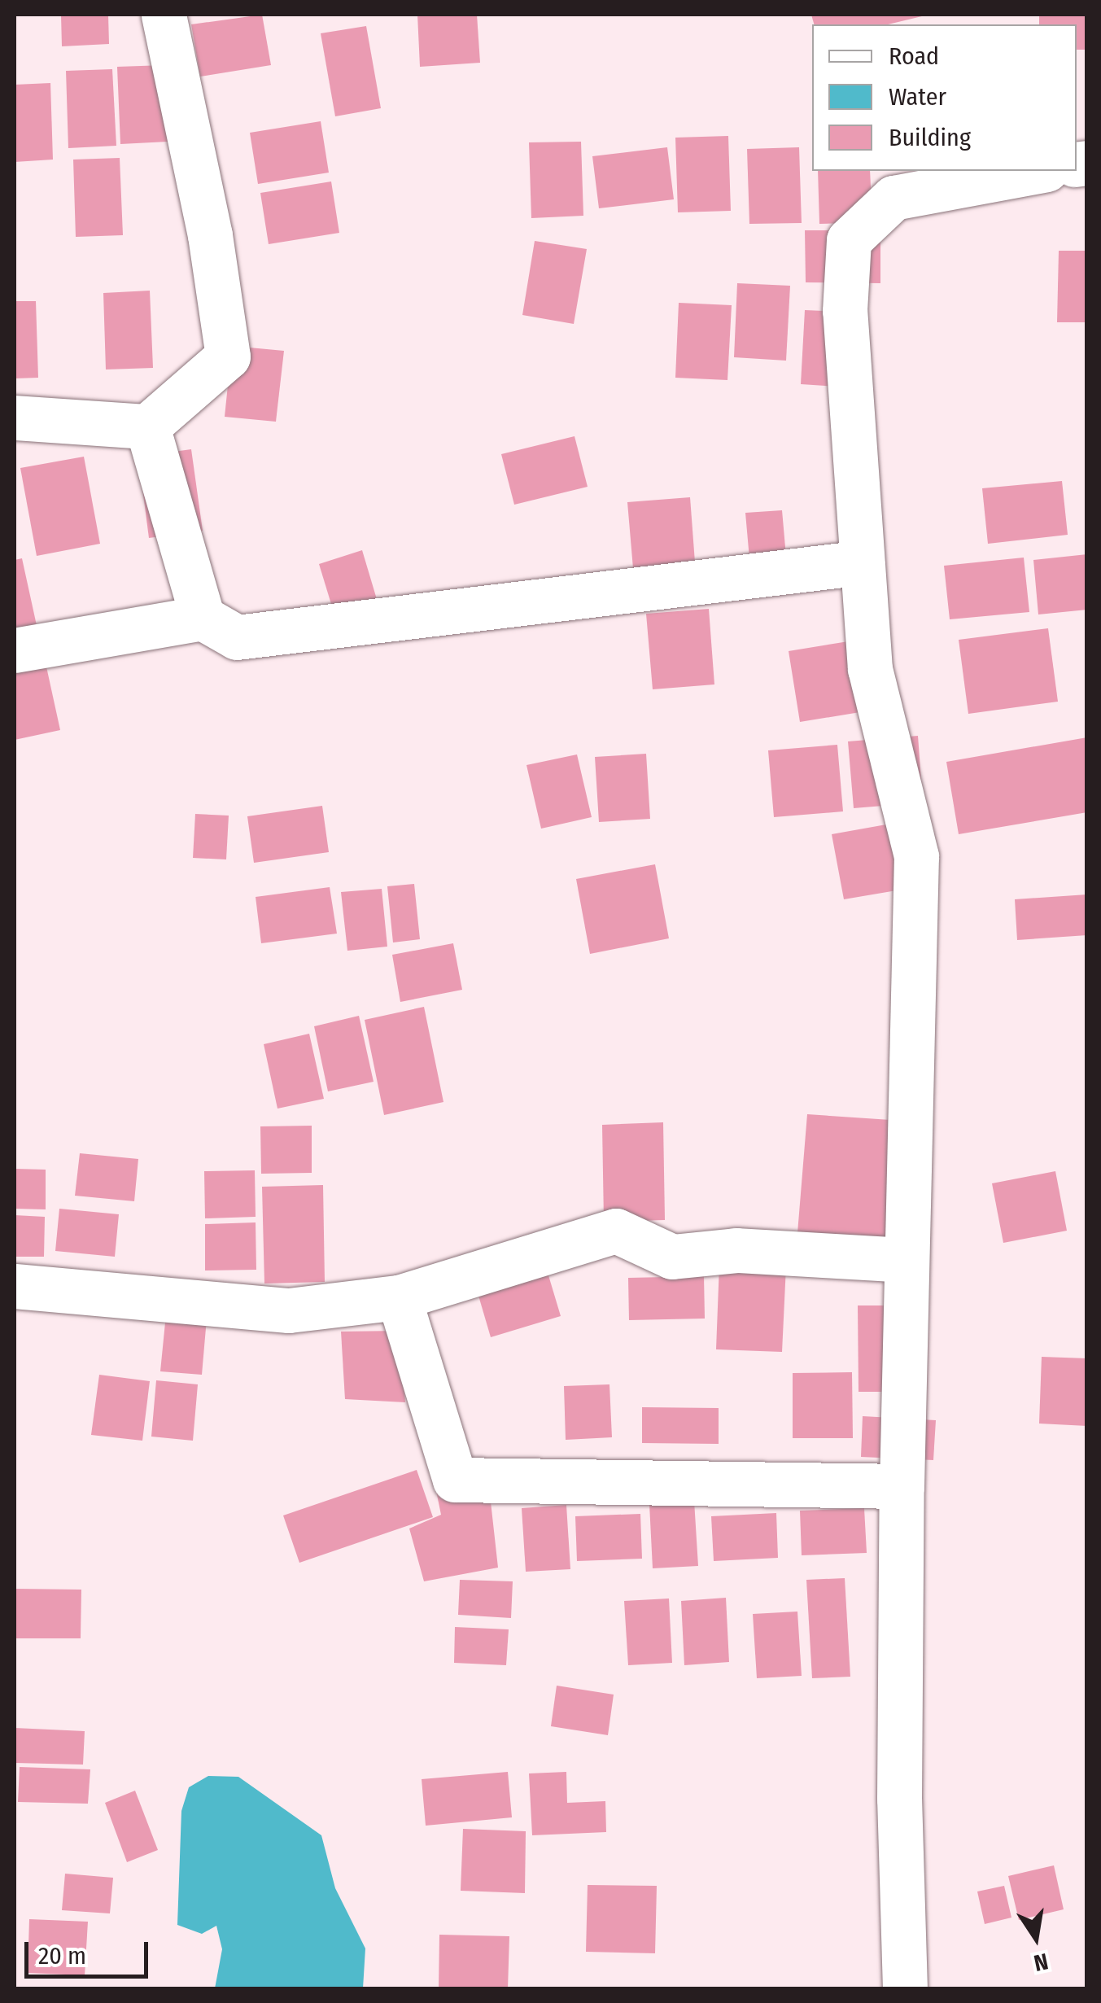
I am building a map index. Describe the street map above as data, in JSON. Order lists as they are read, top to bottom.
{
  "legend": ["Road", "Water", "Building"],
  "scale_bar": "20 m",
  "north": "bottom"
}
